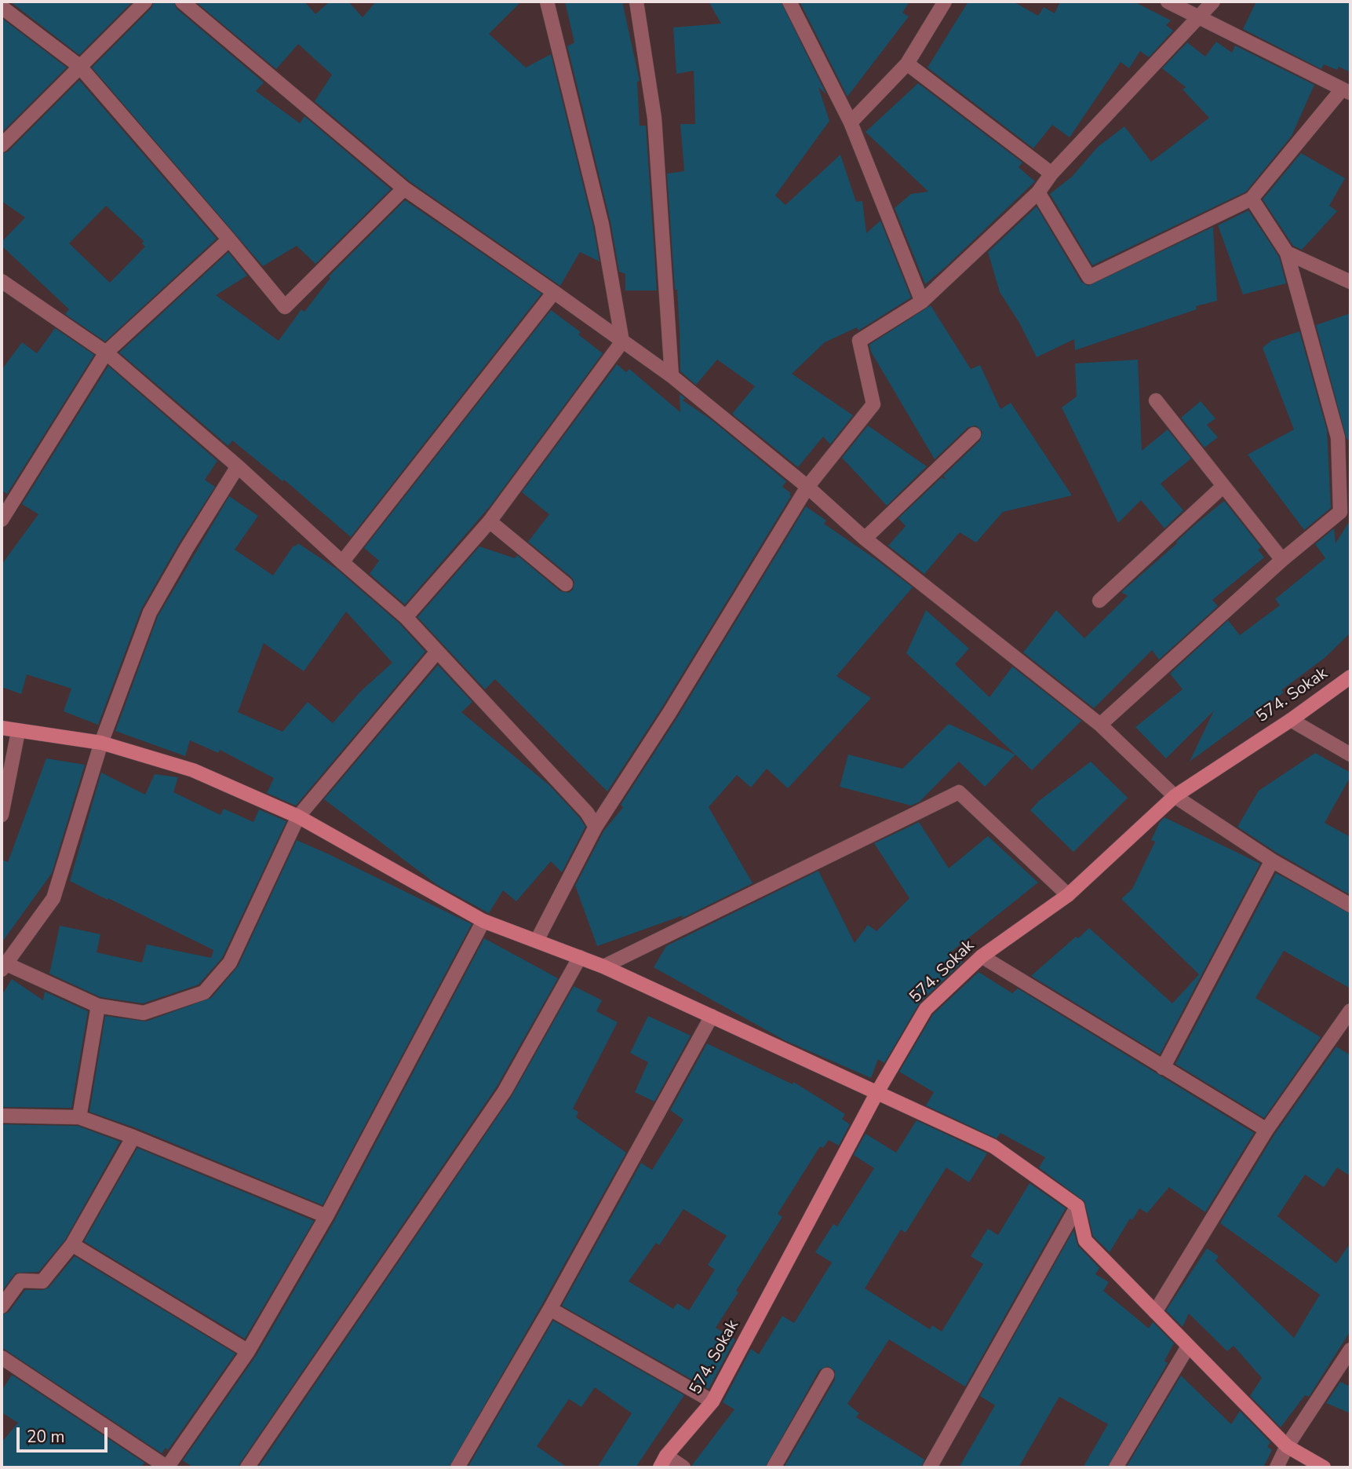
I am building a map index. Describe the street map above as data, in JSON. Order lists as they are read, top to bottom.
{
  "streets": {
    "street": ["574. Sokak"]
  },
  "scale_bar": "20 m"
}
